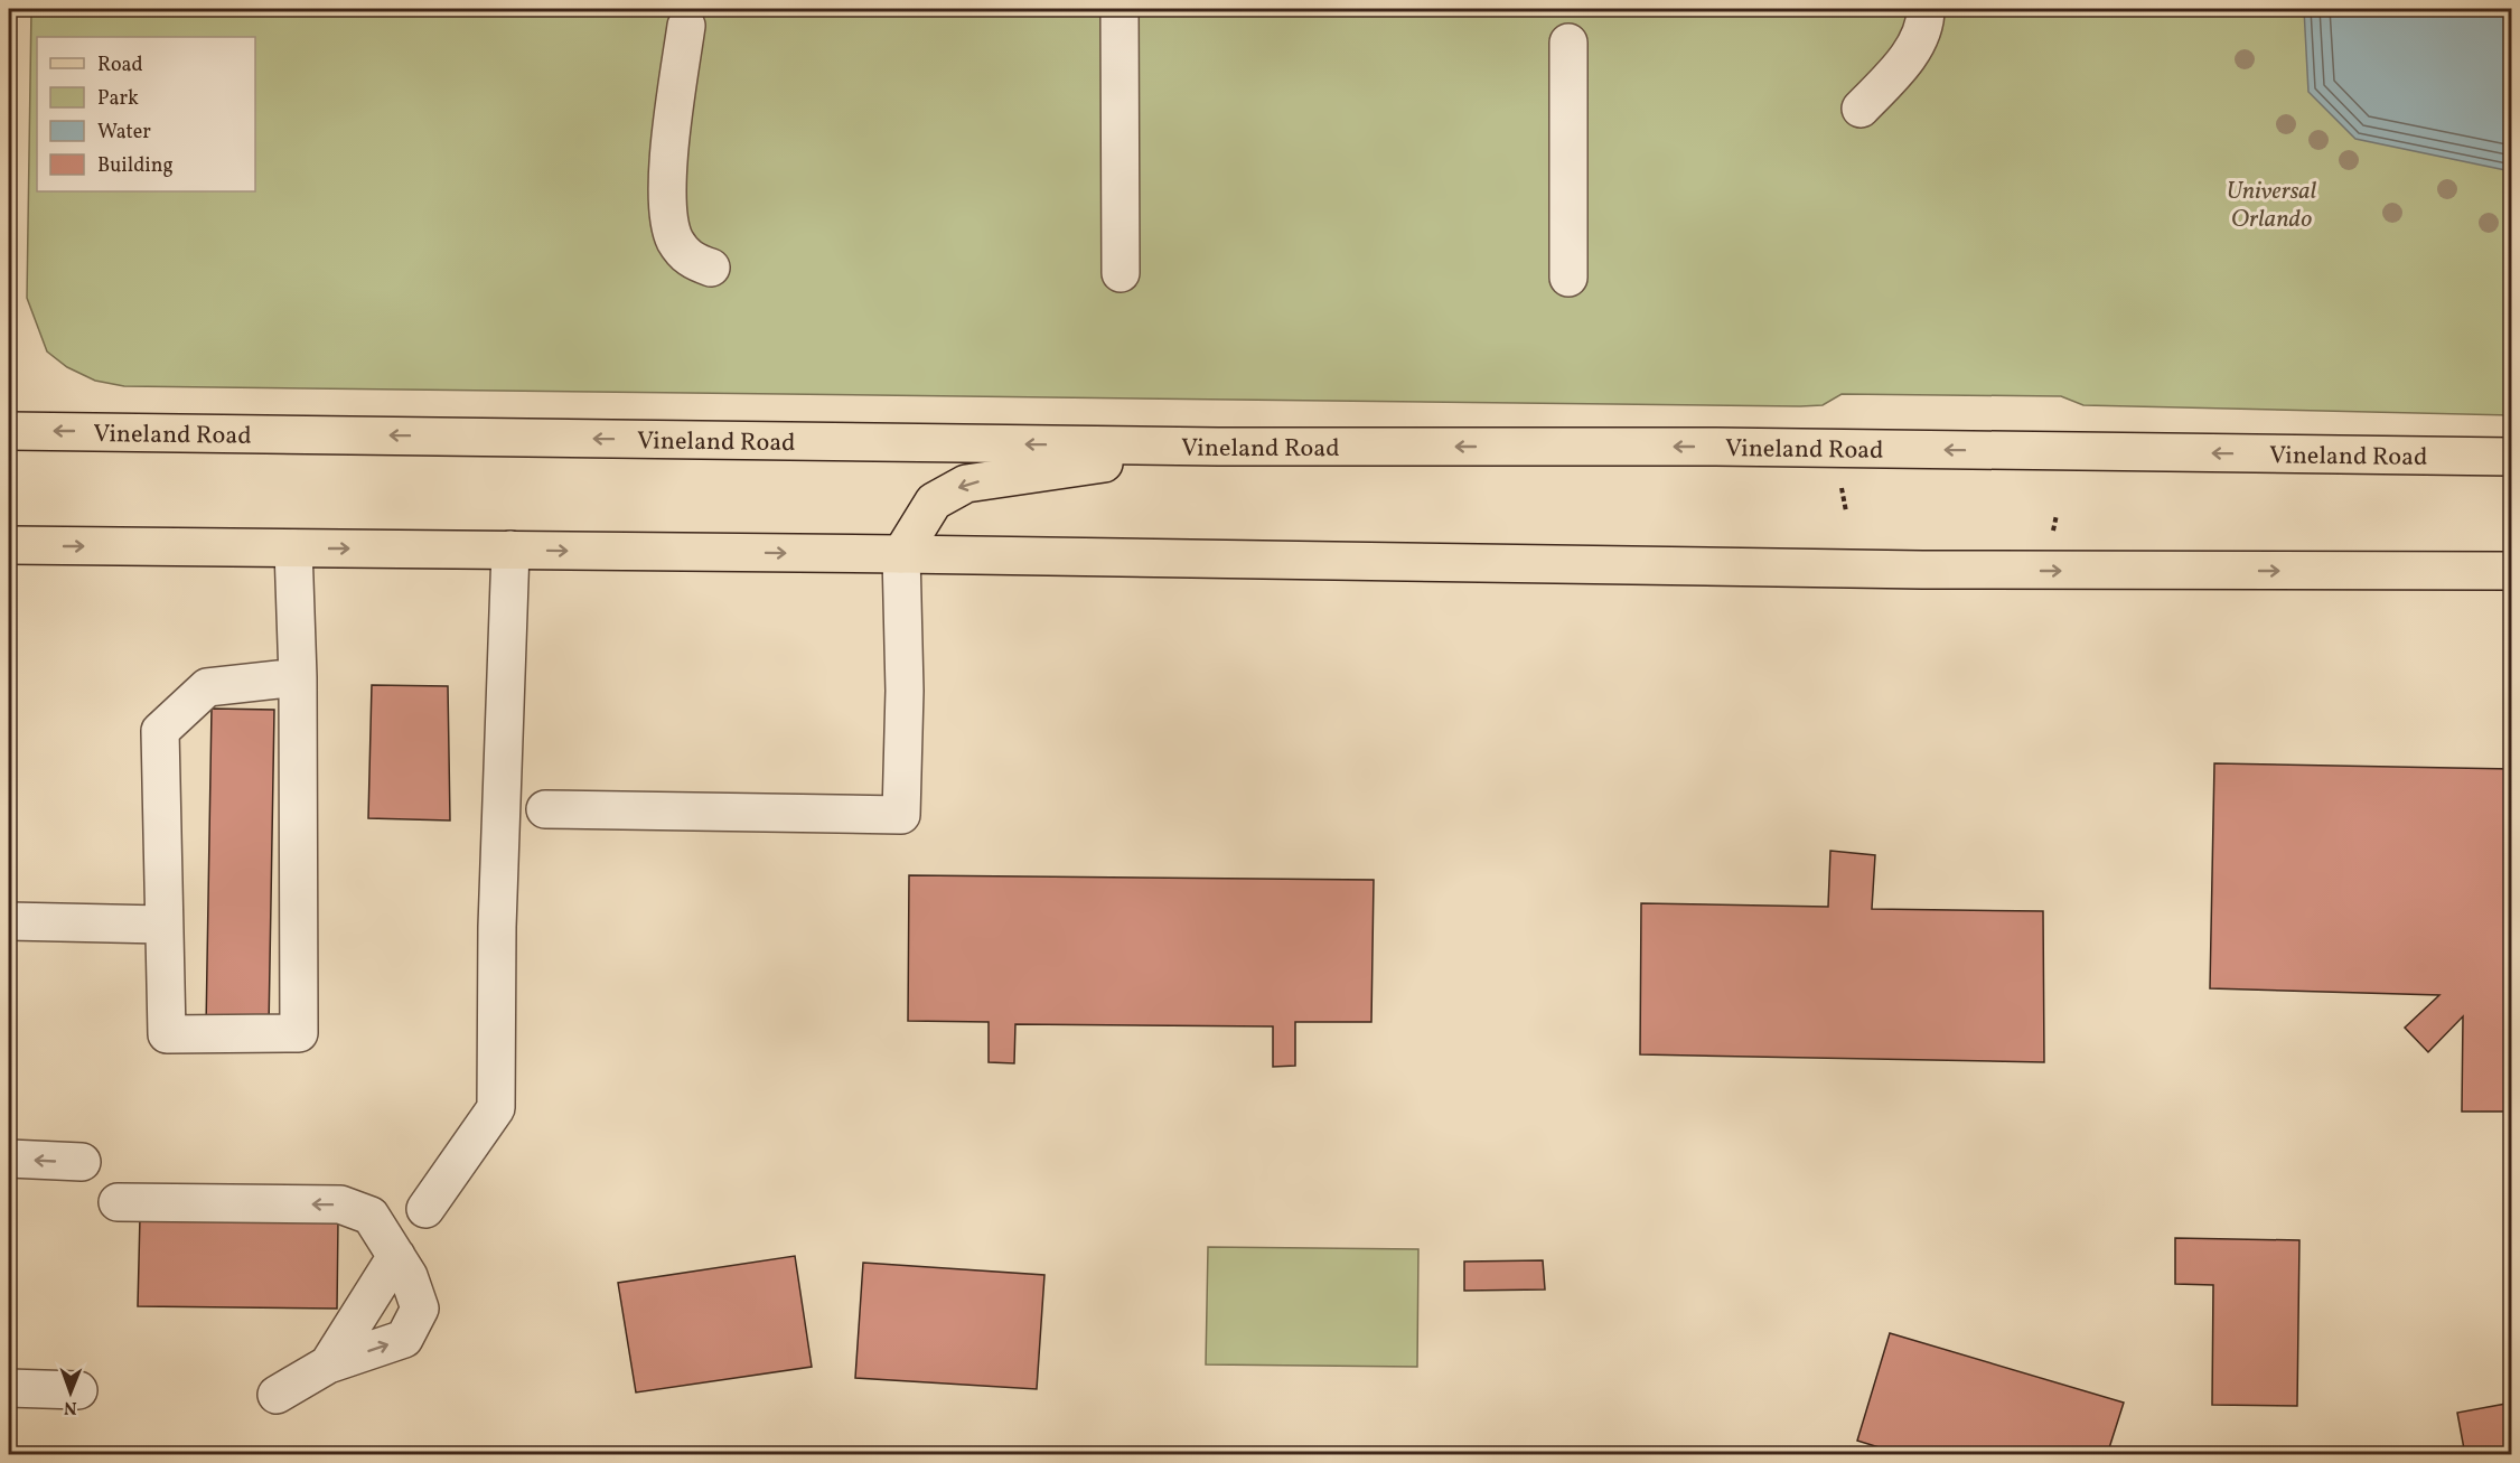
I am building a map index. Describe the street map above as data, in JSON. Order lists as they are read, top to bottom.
{
  "streets": {
    "main road": ["Vineland Road"]
  },
  "parks": ["Universal Orlando"],
  "legend": [
    "Road",
    "Park",
    "Water",
    "Building"
  ],
  "north": "bottom"
}
